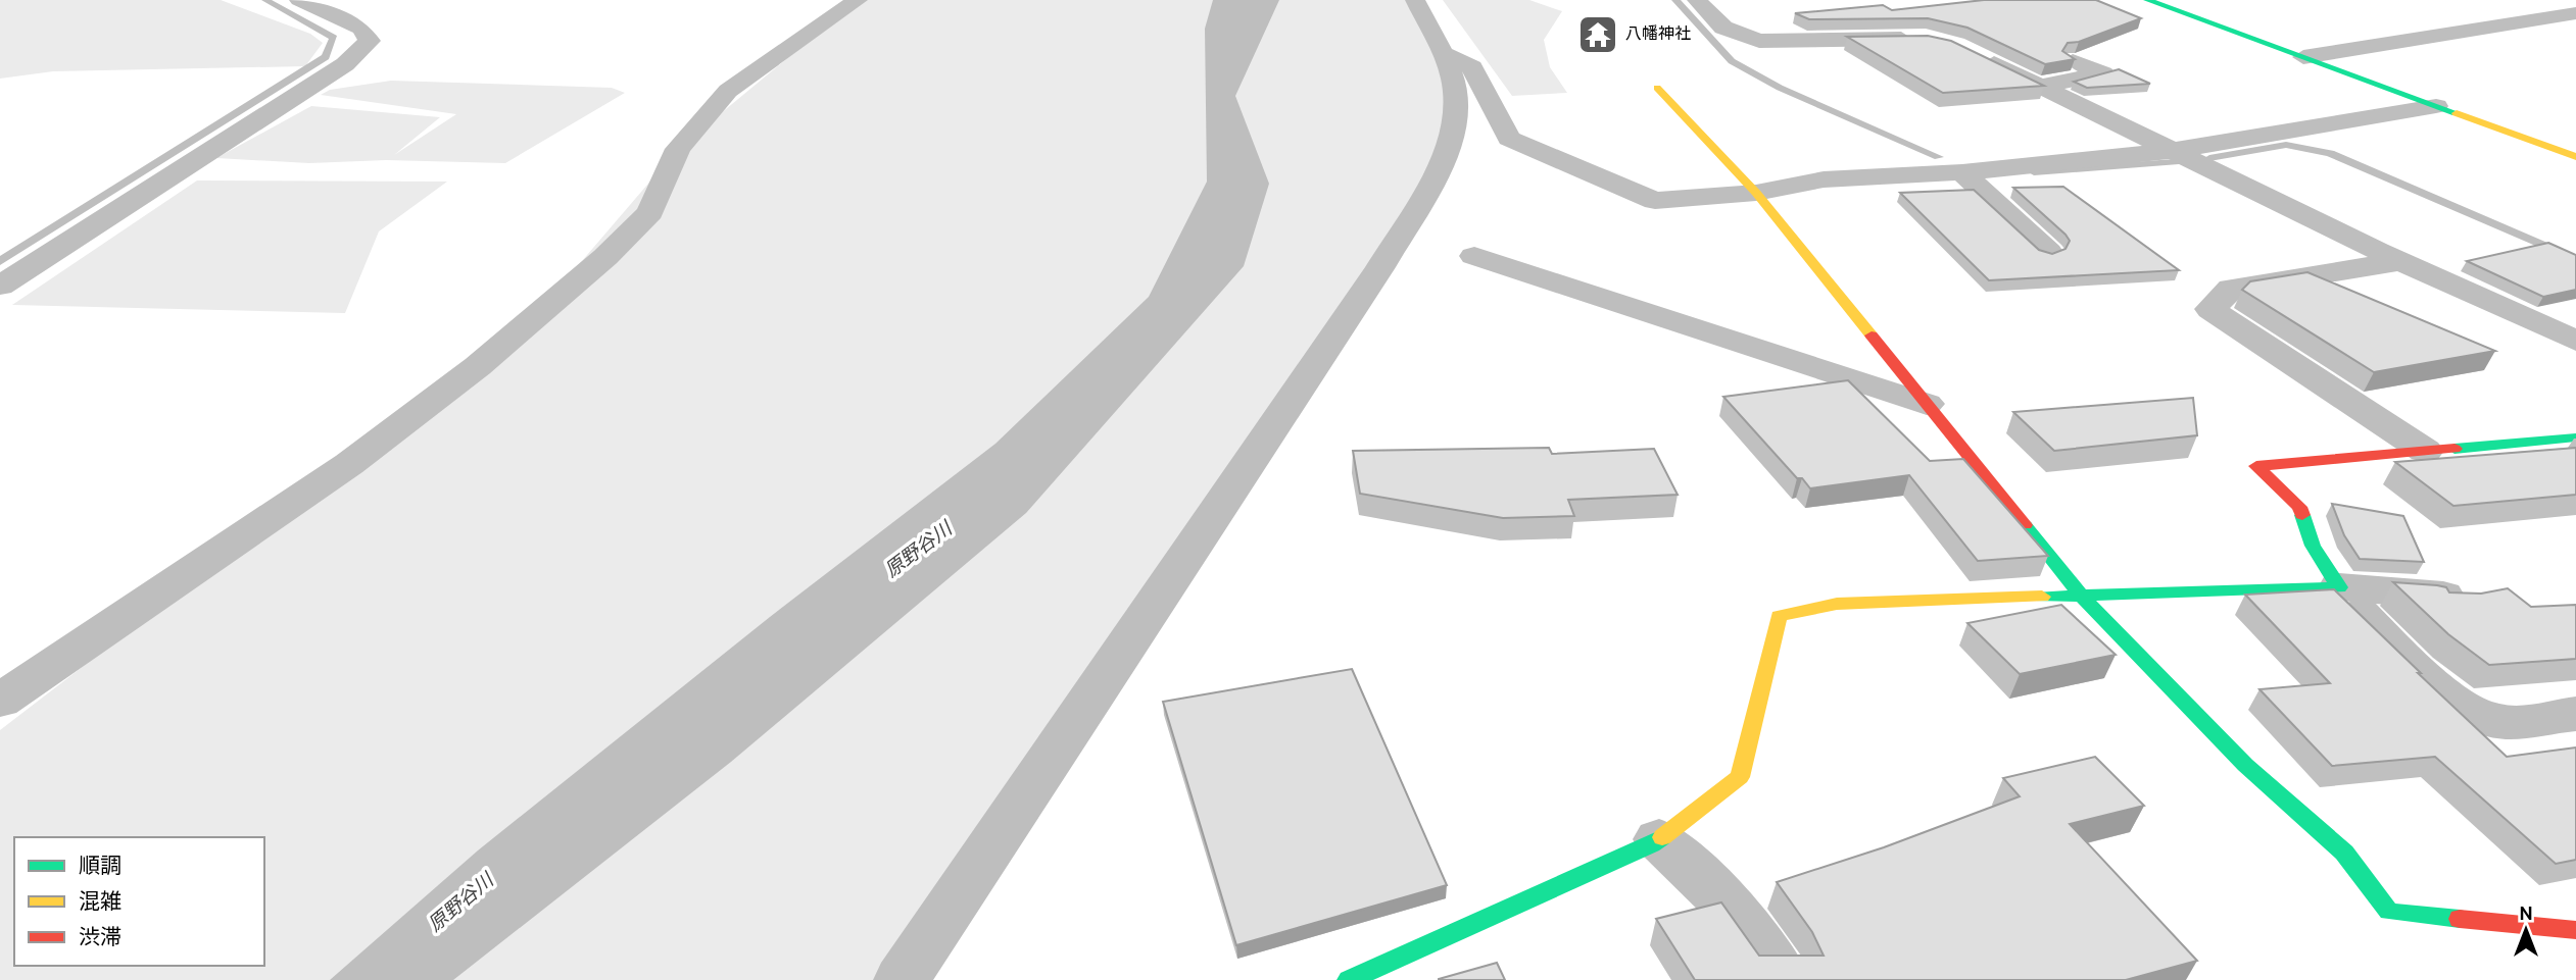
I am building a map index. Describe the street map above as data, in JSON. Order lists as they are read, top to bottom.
{
  "water": ["原野谷川"],
  "places": {
    "temple": ["八幡神社"]
  },
  "legend": ["順調", "混雑", "渋滞"],
  "north": "top"
}
